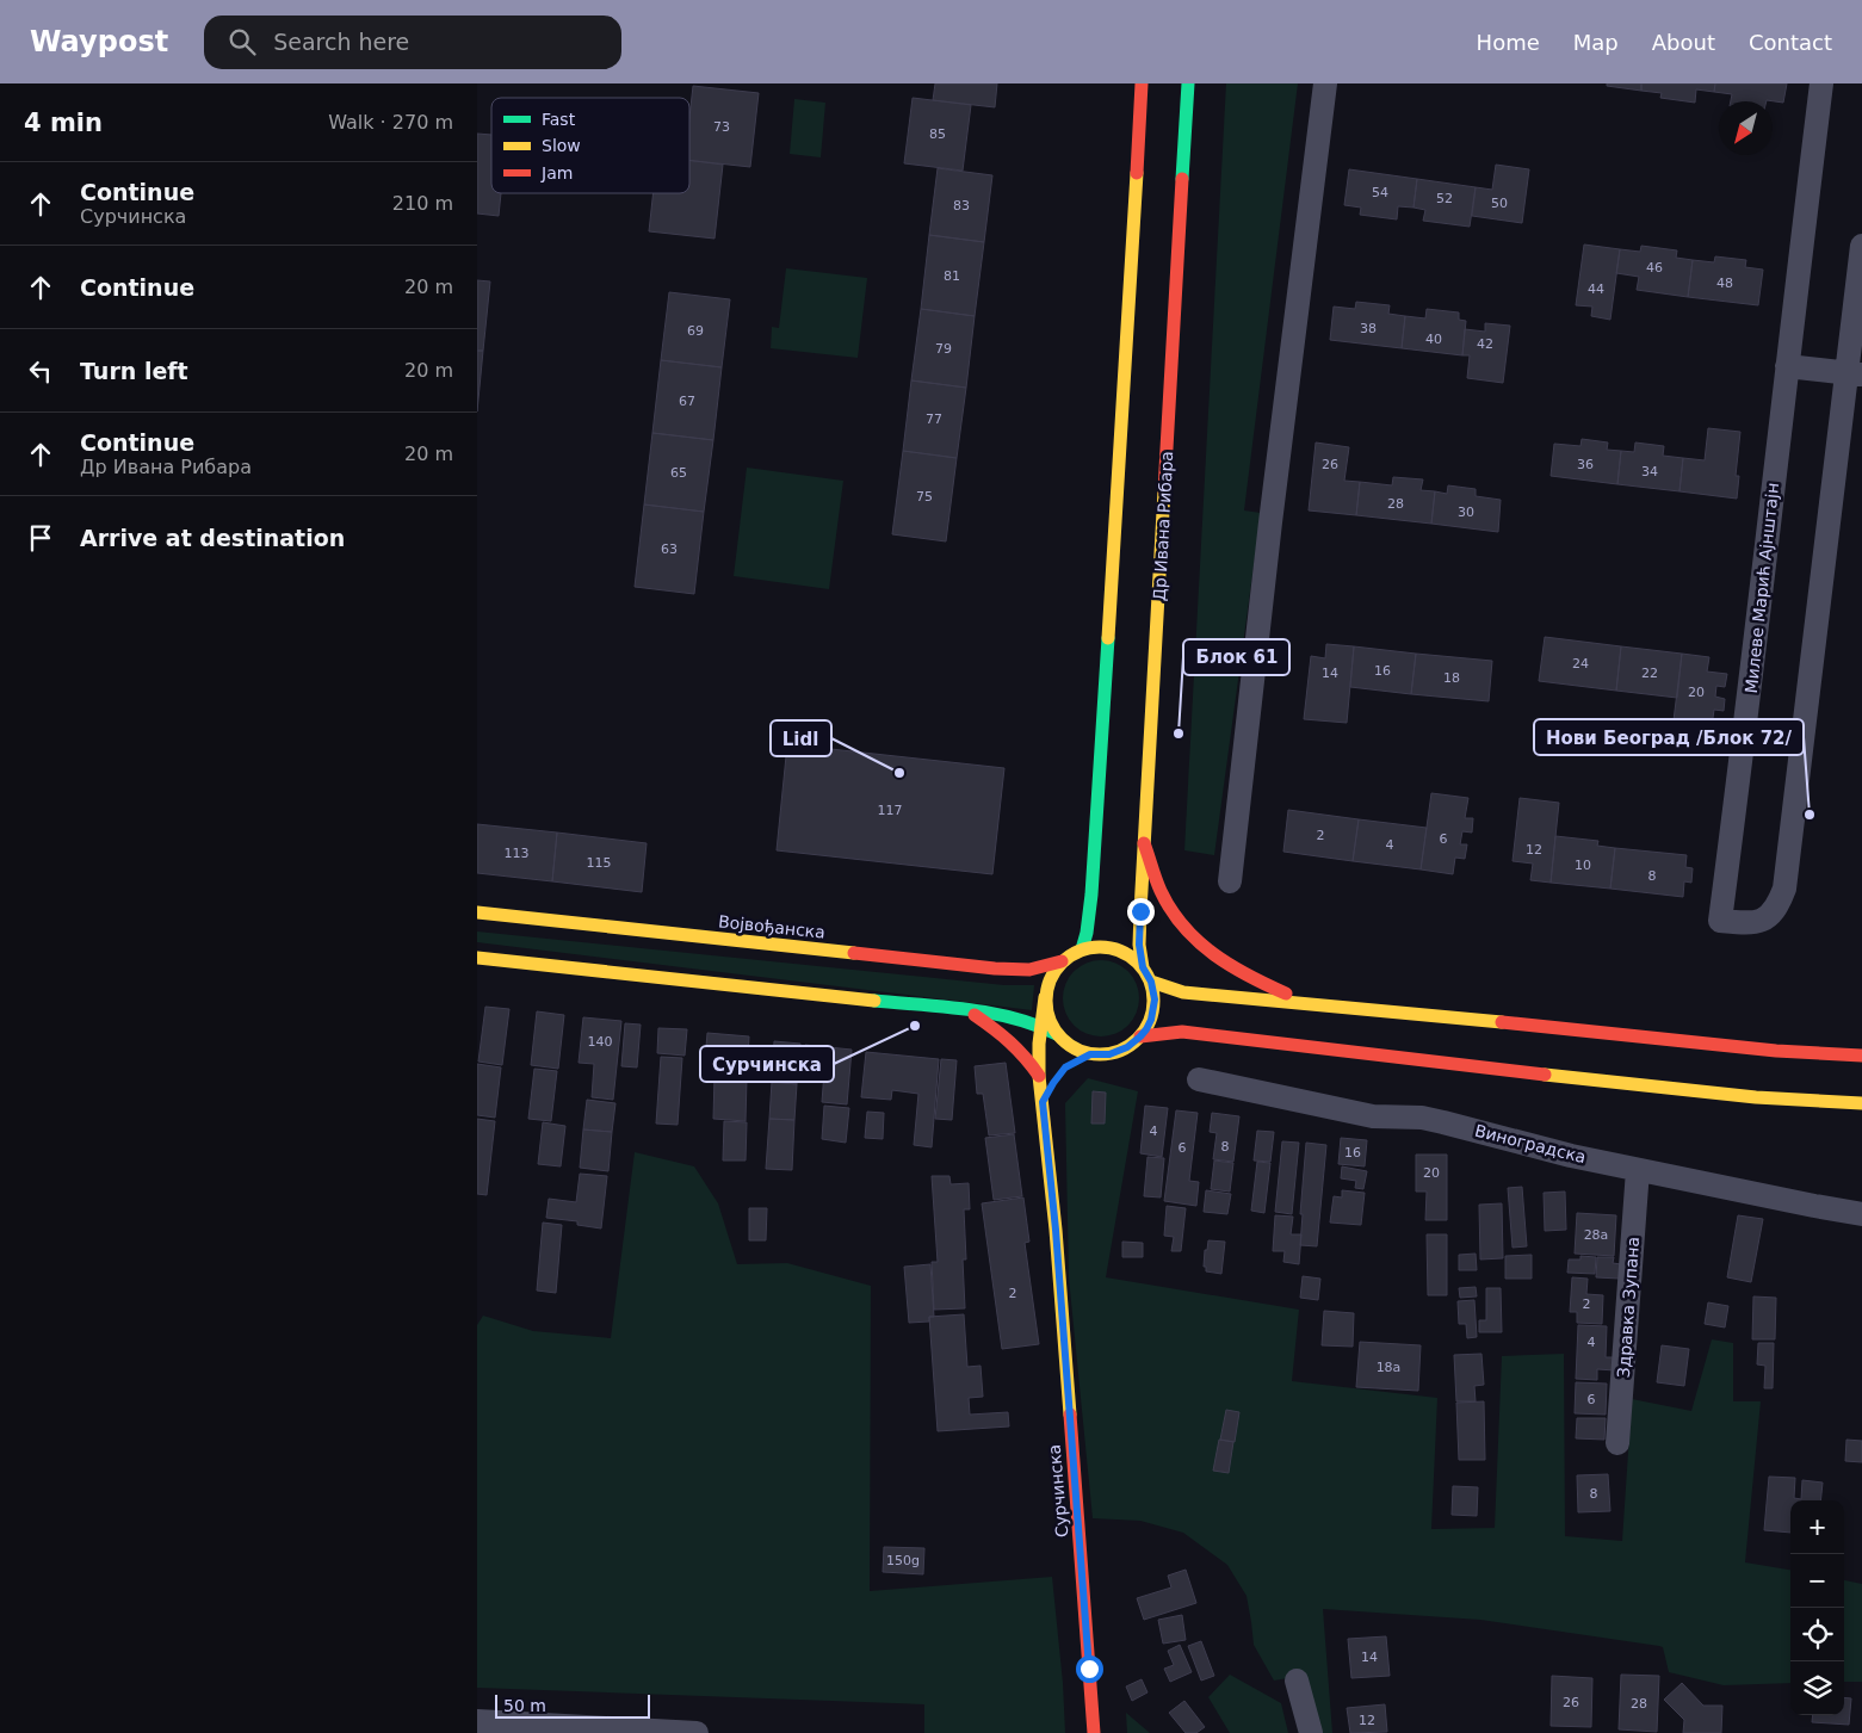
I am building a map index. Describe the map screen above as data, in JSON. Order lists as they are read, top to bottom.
{
  "streets": {
    "main road": ["Др Ивана Рибара", "Војвођанска", "Сурчинска"],
    "street": ["Милеве Марић Ајнштајн", "Виноградска", "Здравка Зупана"]
  },
  "crossings": [
    ["Др Ивана Рибара", "Војвођанска"],
    ["Др Ивана Рибара", "Сурчинска"],
    ["Војвођанска", "Сурчинска"],
    ["Виноградска", "Здравка Зупана"]
  ],
  "places": [
    "Блок 61",
    "Lidl",
    "Нови Београд /Блок 72/",
    "Сурчинска"
  ],
  "house_numbers": [
    "73",
    "85",
    "54",
    "52",
    "50",
    "83",
    "46",
    "81",
    "48",
    "44",
    "38",
    "69",
    "40",
    "42",
    "79",
    "67",
    "77",
    "26",
    "36",
    "34",
    "65",
    "75",
    "28",
    "30",
    "63",
    "24",
    "16",
    "14",
    "22",
    "18",
    "20",
    "117",
    "2",
    "6",
    "4",
    "12",
    "113",
    "115",
    "10",
    "8",
    "140",
    "4",
    "8",
    "6",
    "16",
    "20",
    "28a",
    "2",
    "2",
    "4",
    "18a",
    "6",
    "8",
    "150g",
    "14",
    "26",
    "28",
    "12"
  ],
  "legend": ["Fast", "Slow", "Jam"],
  "scale_bar": "50 m",
  "north": "bottom left",
  "page": {
    "header": "Waypost",
    "search": "Search here",
    "nav": [
      "Home",
      "Map",
      "About",
      "Contact"
    ],
    "heading": ["4 min", "Walk · 270 m"],
    "list": [
      ["Continue", "Сурчинска", "210 m"],
      ["Continue", "20 m"],
      ["Turn left", "20 m"],
      ["Continue", "Др Ивана Рибара", "20 m"],
      "Arrive at destination"
    ],
    "map_buttons": ["+", "−"],
    "scale": "50 m"
  }
}
